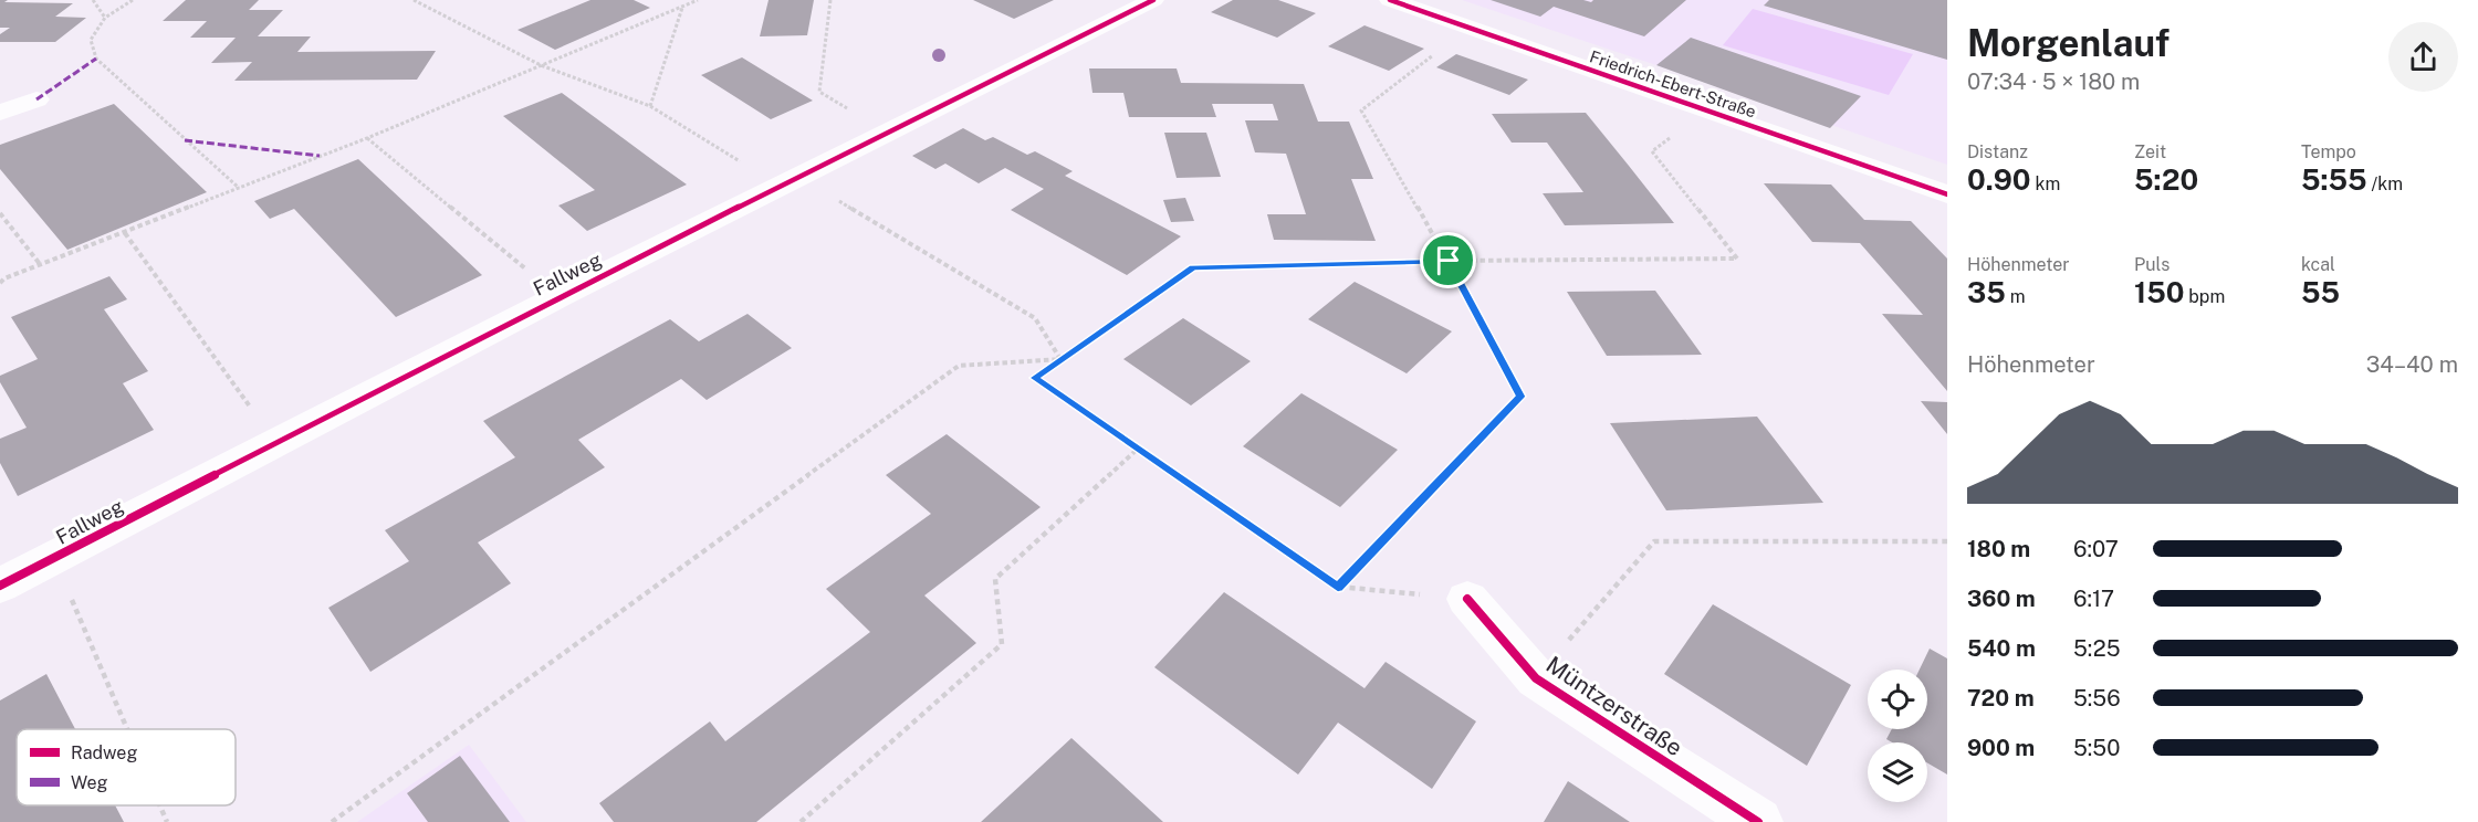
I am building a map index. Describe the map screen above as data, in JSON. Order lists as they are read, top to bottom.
{
  "streets": {
    "street": ["Friedrich-Ebert-Straße", "Fallweg", "Müntzerstraße"]
  },
  "legend": ["Radweg", "Weg"],
  "page": {
    "heading": ["Morgenlauf", "07:34 · 5 × 180 m"],
    "stats": [
      ["Distanz", "0.90 km"],
      ["Zeit", "5:20"],
      ["Tempo", "5:55 /km"],
      ["Höhenmeter", "35 m"],
      ["Puls", "150 bpm"],
      ["kcal", "55"]
    ],
    "chart": ["Höhenmeter", "34–40 m"],
    "list": [
      {
        "name": "180 m",
        "note": "6:07"
      },
      {
        "name": "360 m",
        "note": "6:17"
      },
      {
        "name": "540 m",
        "note": "5:25"
      },
      {
        "name": "720 m",
        "note": "5:56"
      },
      {
        "name": "900 m",
        "note": "5:50"
      }
    ]
  }
}
